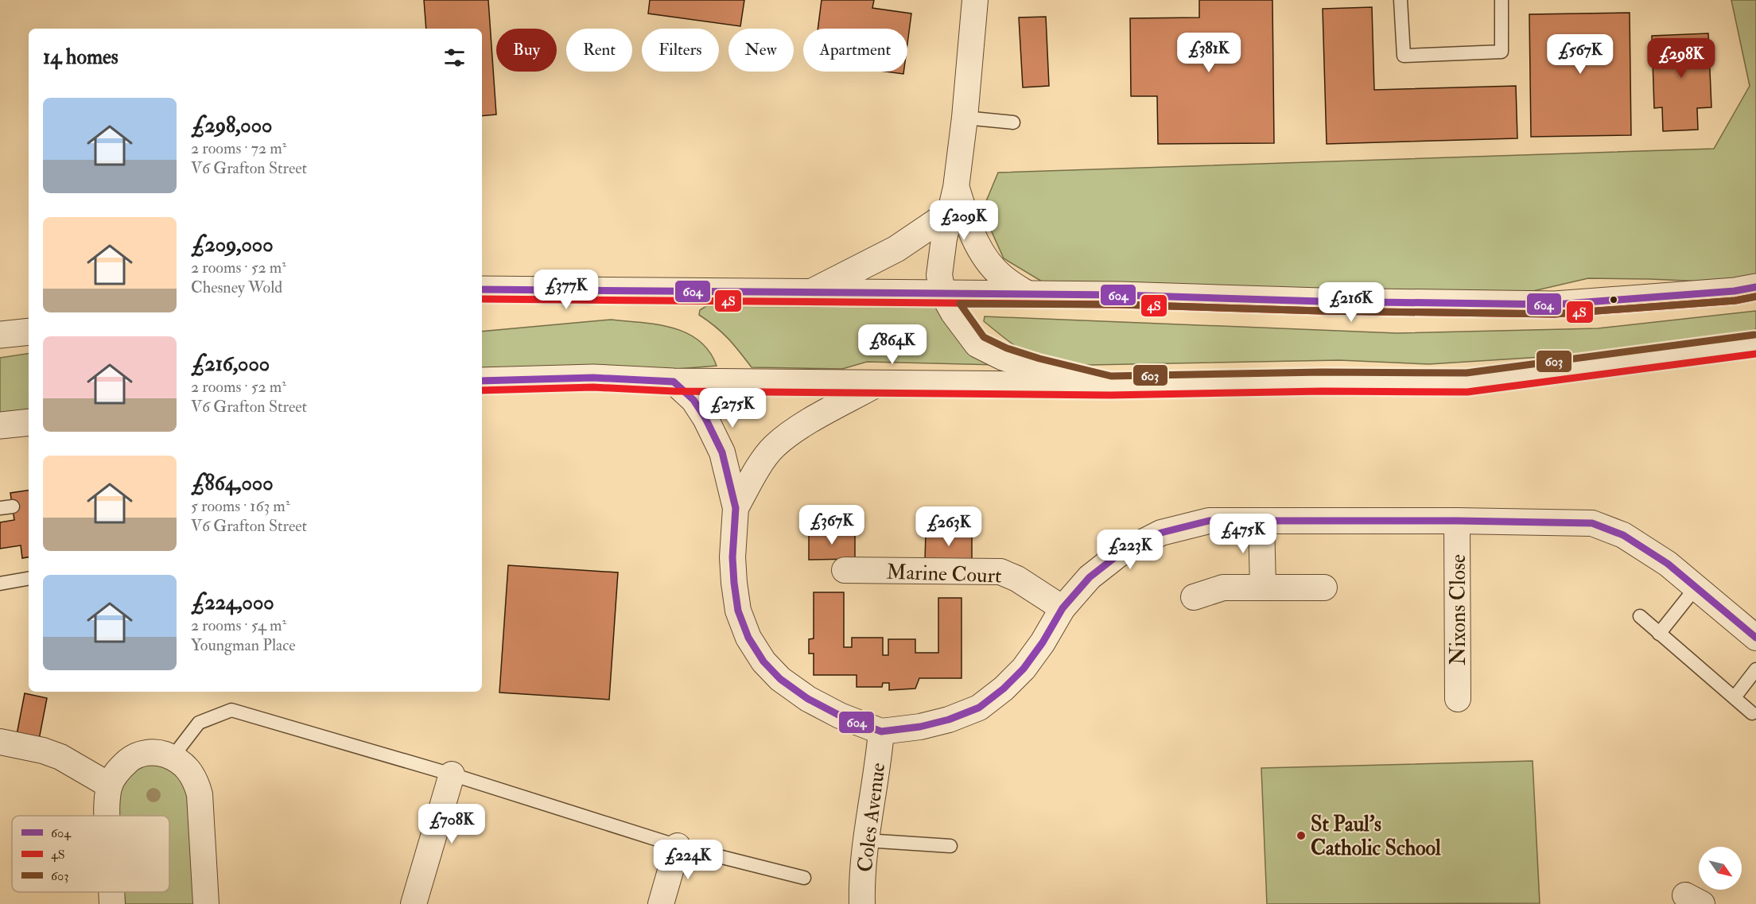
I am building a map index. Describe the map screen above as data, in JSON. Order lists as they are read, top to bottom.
{
  "streets": {
    "street": ["Marine Court", "Nixons Close", "Coles Avenue"]
  },
  "places": ["St Paul's Catholic School"],
  "lines": ["transit line 604", "transit line 4S", "transit line 603"],
  "legend": ["604", "4S", "603"],
  "north": "bottom right",
  "page": {
    "chip": [
      "Buy",
      "Rent",
      "Filters",
      "New",
      "Apartment"
    ],
    "heading": "14 homes",
    "price": [
      "£381K",
      "£567K",
      "£298K",
      "£209K",
      "£377K",
      "£216K",
      "£864K",
      "£275K",
      "£367K",
      "£263K",
      "£475K",
      "£223K",
      "£708K",
      "£224K"
    ],
    "list": [
      {
        "name": "£298,000",
        "note": "2 rooms · 72 m² · V6 Grafton Street"
      },
      {
        "name": "£209,000",
        "note": "2 rooms · 52 m² · Chesney Wold"
      },
      {
        "name": "£216,000",
        "note": "2 rooms · 52 m² · V6 Grafton Street"
      },
      {
        "name": "£864,000",
        "note": "5 rooms · 163 m² · V6 Grafton Street"
      },
      {
        "name": "£224,000",
        "note": "2 rooms · 54 m² · Youngman Place"
      }
    ]
  }
}
